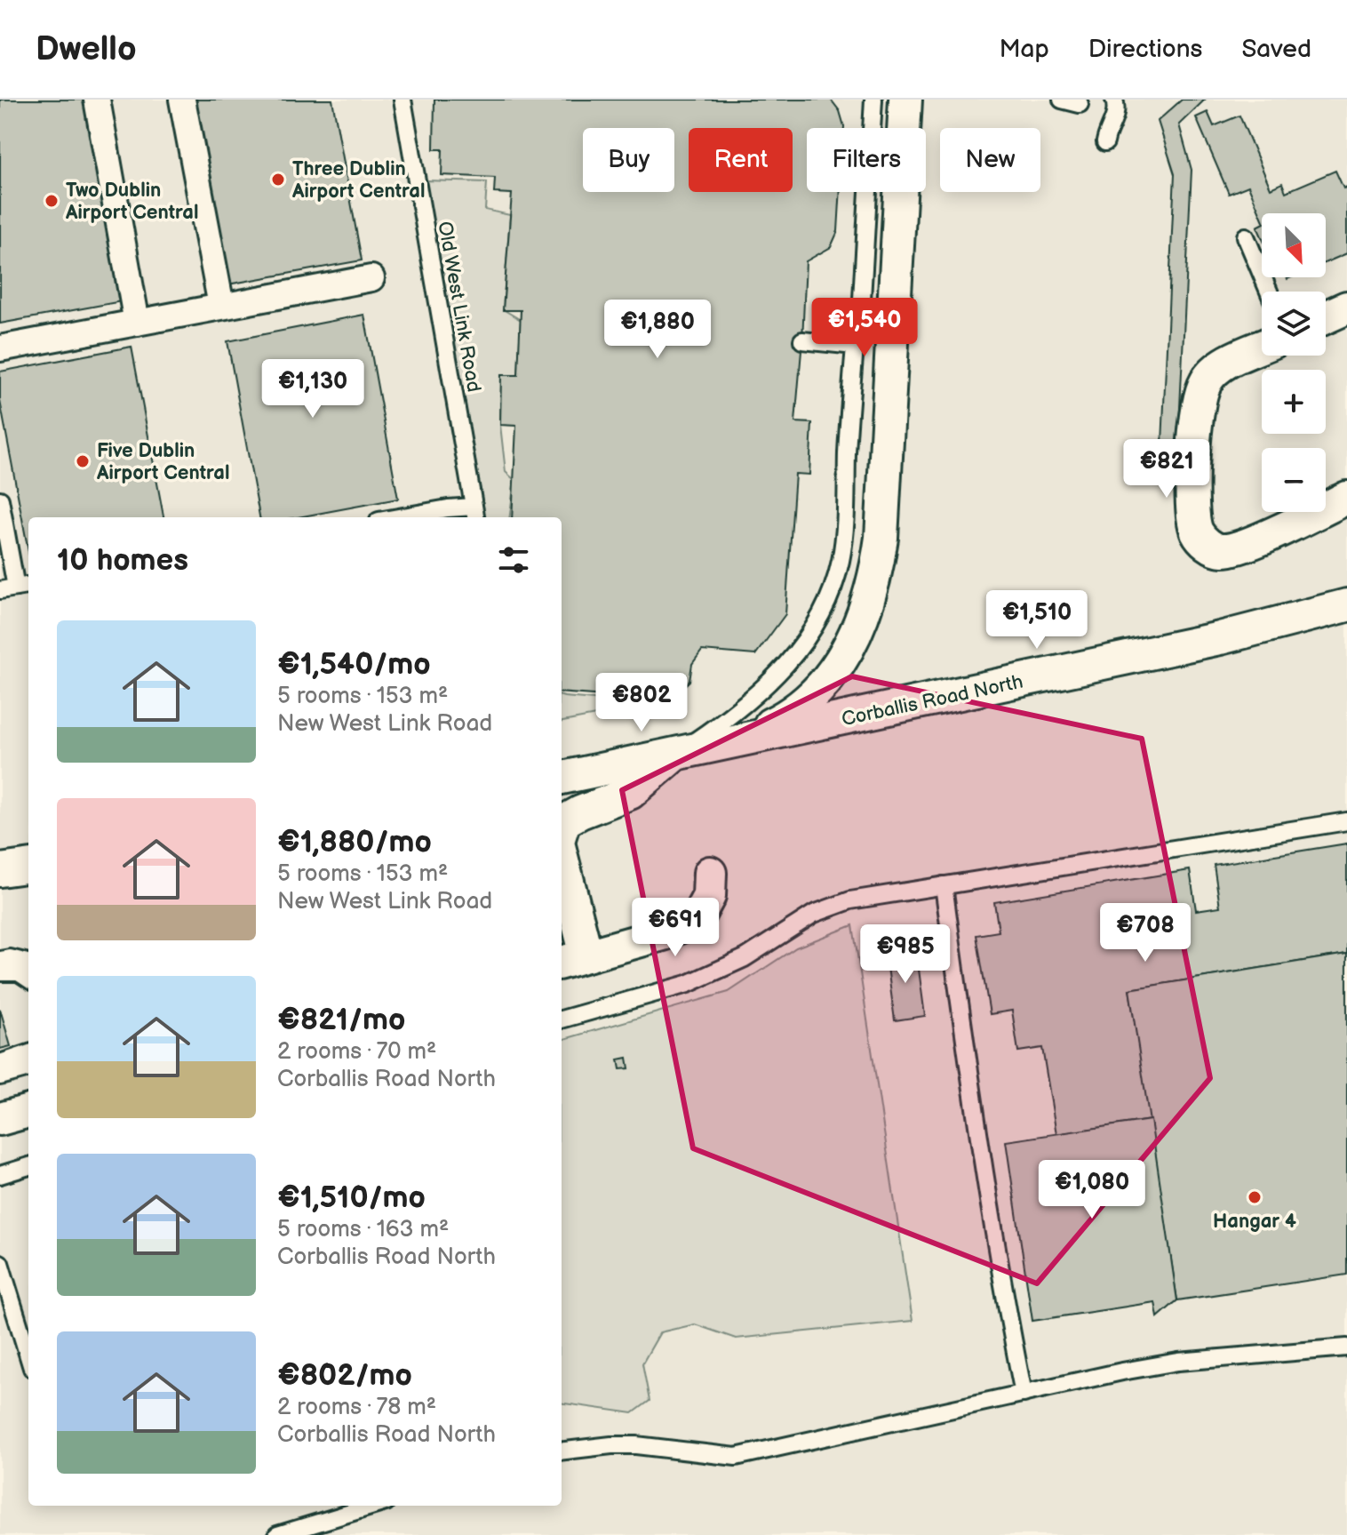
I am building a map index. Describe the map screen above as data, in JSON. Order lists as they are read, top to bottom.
{
  "streets": {
    "street": ["Corballis Road North"],
    "lane": ["Old West Link Road"]
  },
  "places": [
    "Three Dublin Airport Central",
    "Two Dublin Airport Central",
    "Five Dublin Airport Central",
    "Hangar 4"
  ],
  "north": "bottom right",
  "page": {
    "header": "Dwello",
    "nav": ["Map", "Directions", "Saved"],
    "chip": [
      "Buy",
      "Rent",
      "Filters",
      "New"
    ],
    "map_buttons": ["+", "−"],
    "price": [
      "€1,540",
      "€1,880",
      "€1,130",
      "€821",
      "€1,510",
      "€802",
      "€691",
      "€708",
      "€985",
      "€1,080"
    ],
    "heading": "10 homes",
    "list": [
      {
        "name": "€1,540/mo",
        "note": "5 rooms · 153 m² · New West Link Road"
      },
      {
        "name": "€1,880/mo",
        "note": "5 rooms · 153 m² · New West Link Road"
      },
      {
        "name": "€821/mo",
        "note": "2 rooms · 70 m² · Corballis Road North"
      },
      {
        "name": "€1,510/mo",
        "note": "5 rooms · 163 m² · Corballis Road North"
      },
      {
        "name": "€802/mo",
        "note": "2 rooms · 78 m² · Corballis Road North"
      }
    ]
  }
}
